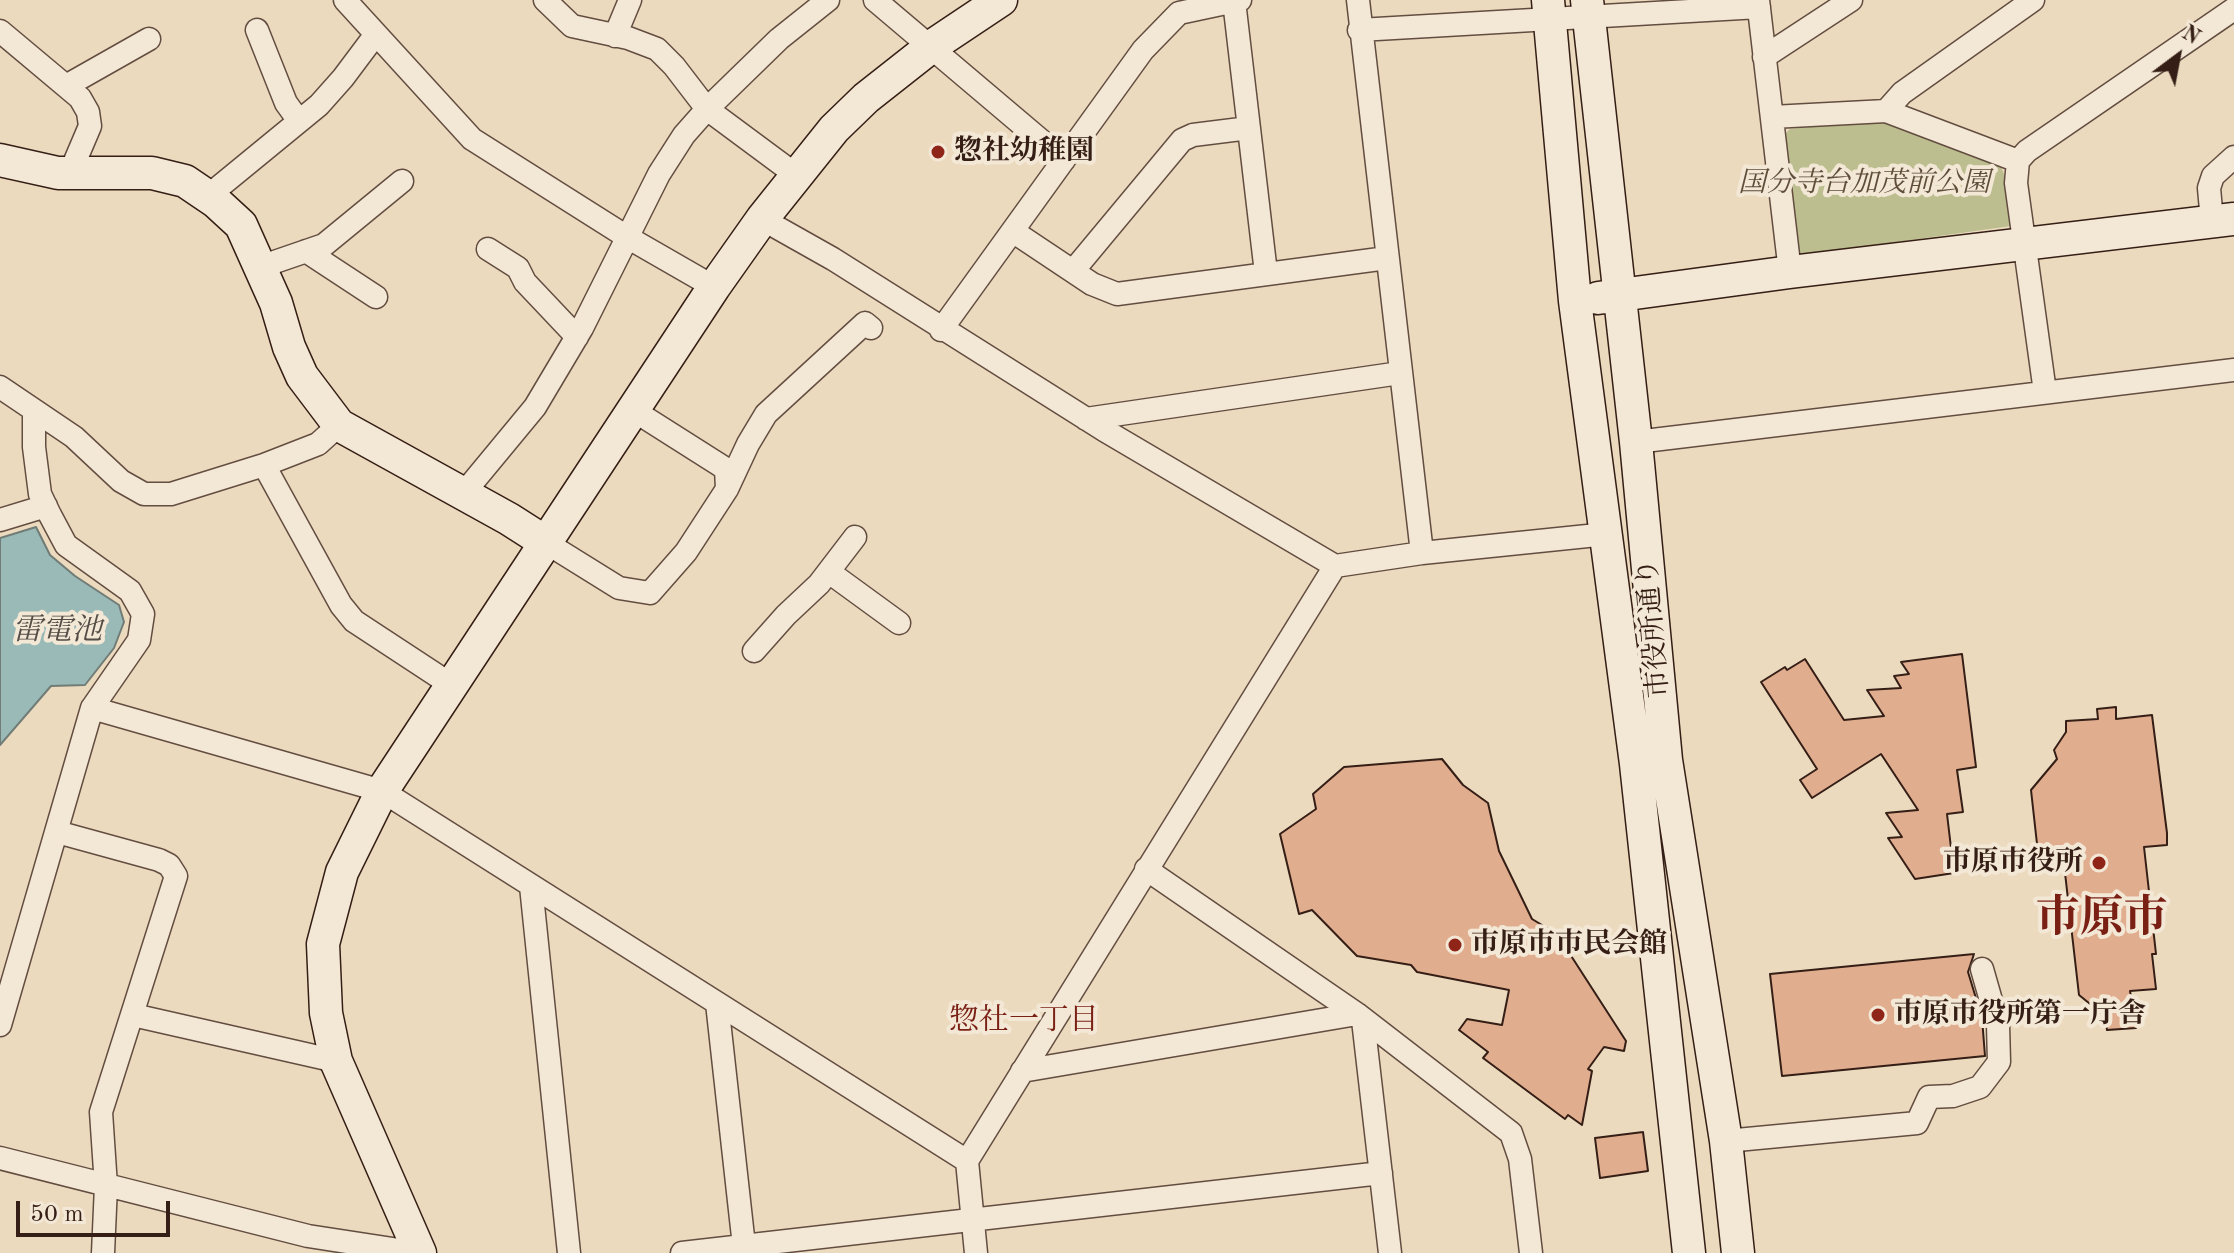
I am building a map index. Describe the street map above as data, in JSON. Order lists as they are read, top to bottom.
{
  "streets": {
    "street": ["市役所通り"]
  },
  "districts": ["市原市", "惣社一丁目"],
  "water": ["雷電池"],
  "parks": ["国分寺台加茂前公園"],
  "places": [
    "惣社幼稚園",
    "市原市役所",
    "市原市市民会館",
    "市原市役所第一庁舎"
  ],
  "scale_bar": "50 m",
  "north": "top right"
}
